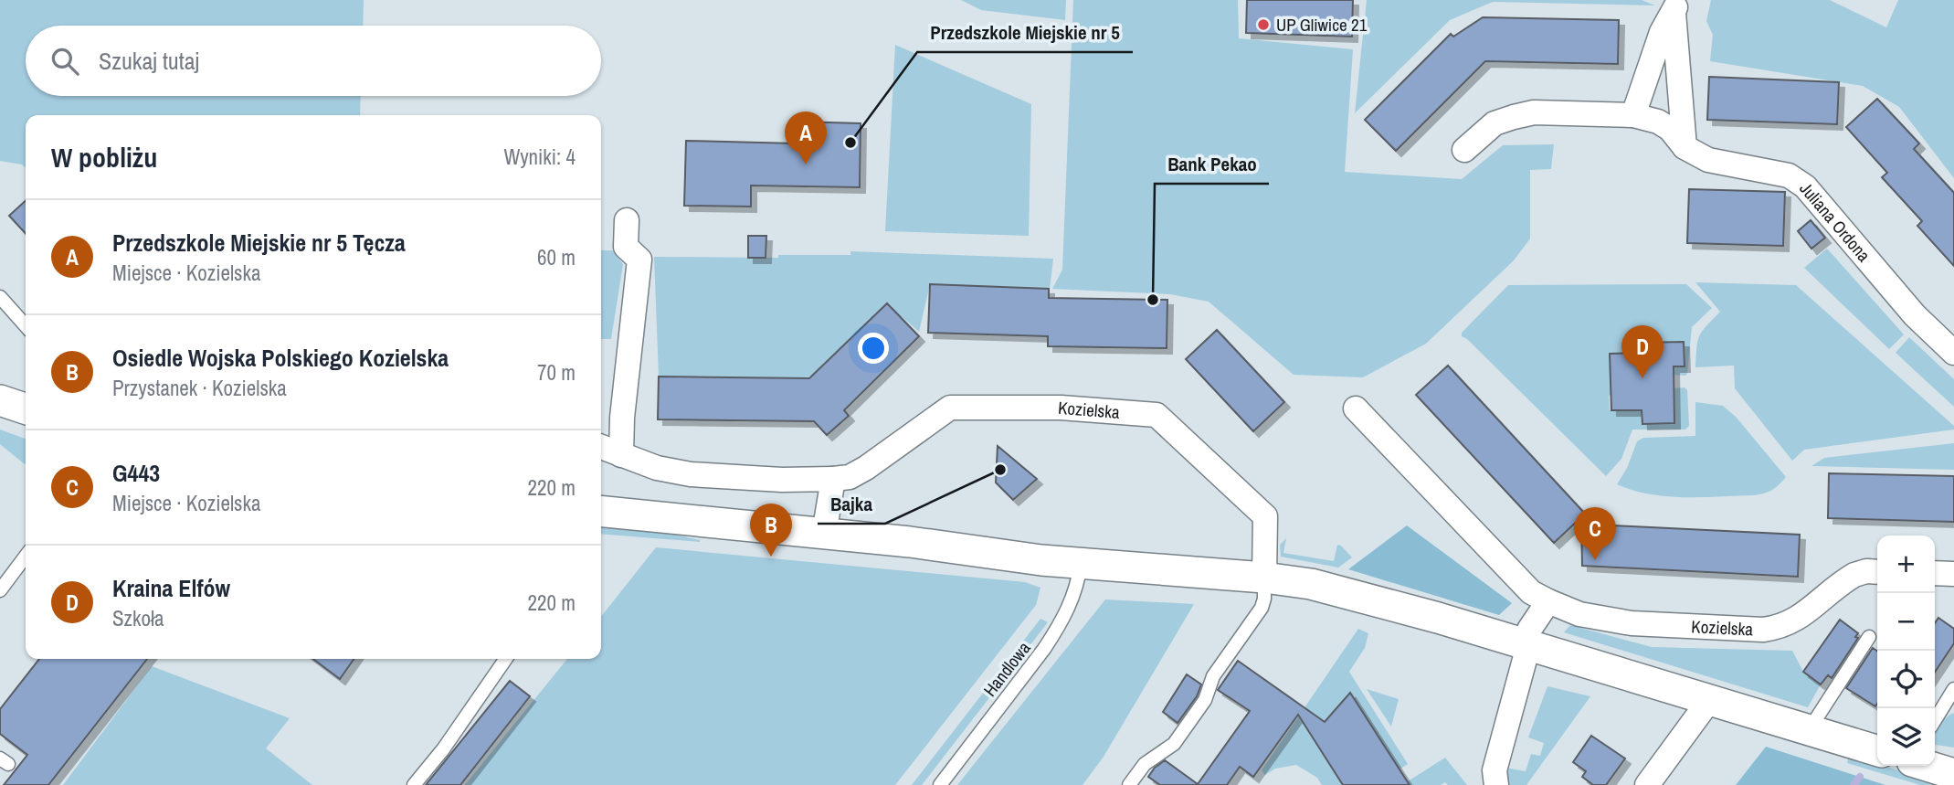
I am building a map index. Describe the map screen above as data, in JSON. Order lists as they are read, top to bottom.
{
  "streets": {
    "street": ["Juliana Ordona", "Kozielska"],
    "lane": ["Handlowa"]
  },
  "places": [
    "UP Gliwice 21",
    "Przedszkole Miejskie nr 5",
    "Bank Pekao",
    "Bajka"
  ],
  "page": {
    "search": "Szukaj tutaj",
    "pins": [
      "A",
      "D",
      "B",
      "C"
    ],
    "heading": ["W pobliżu", "Wyniki: 4"],
    "list": [
      {
        "mark": "A",
        "name": "Przedszkole Miejskie nr 5 Tęcza",
        "note": "Miejsce · Kozielska",
        "value": "60 m"
      },
      {
        "mark": "B",
        "name": "Osiedle Wojska Polskiego Kozielska",
        "note": "Przystanek · Kozielska",
        "value": "70 m"
      },
      {
        "mark": "C",
        "name": "G443",
        "note": "Miejsce · Kozielska",
        "value": "220 m"
      },
      {
        "mark": "D",
        "name": "Kraina Elfów",
        "note": "Szkoła",
        "value": "220 m"
      }
    ],
    "map_buttons": ["+", "−"]
  }
}
